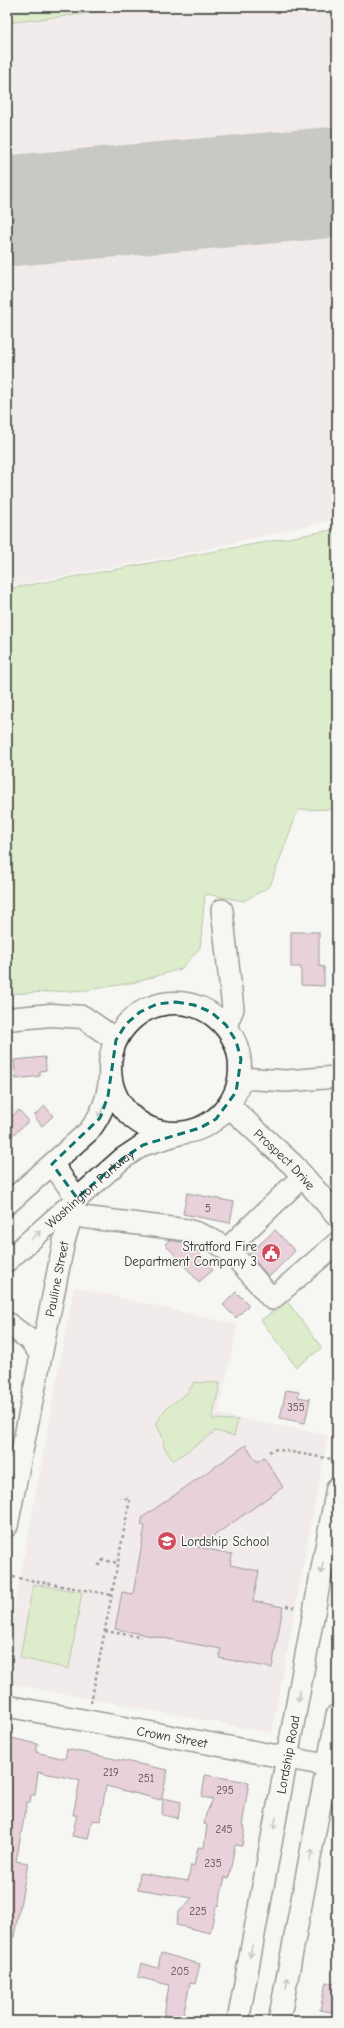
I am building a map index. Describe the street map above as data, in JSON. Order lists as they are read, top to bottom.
{
  "streets": {
    "main road": ["Prospect Drive"],
    "street": [
      "Washington Parkway",
      "Pauline Street",
      "Crown Street",
      "Lordship Road"
    ]
  },
  "crossings": [
    ["Prospect Drive", "Washington Parkway"],
    ["Washington Parkway", "Pauline Street"],
    ["Crown Street", "Lordship Road"]
  ],
  "places": {
    "public building": ["Stratford Fire Department Company 3"],
    "school or university": ["Lordship School"]
  },
  "house_numbers": [
    "5",
    "355",
    "219",
    "251",
    "295",
    "245",
    "235",
    "225",
    "205"
  ]
}
